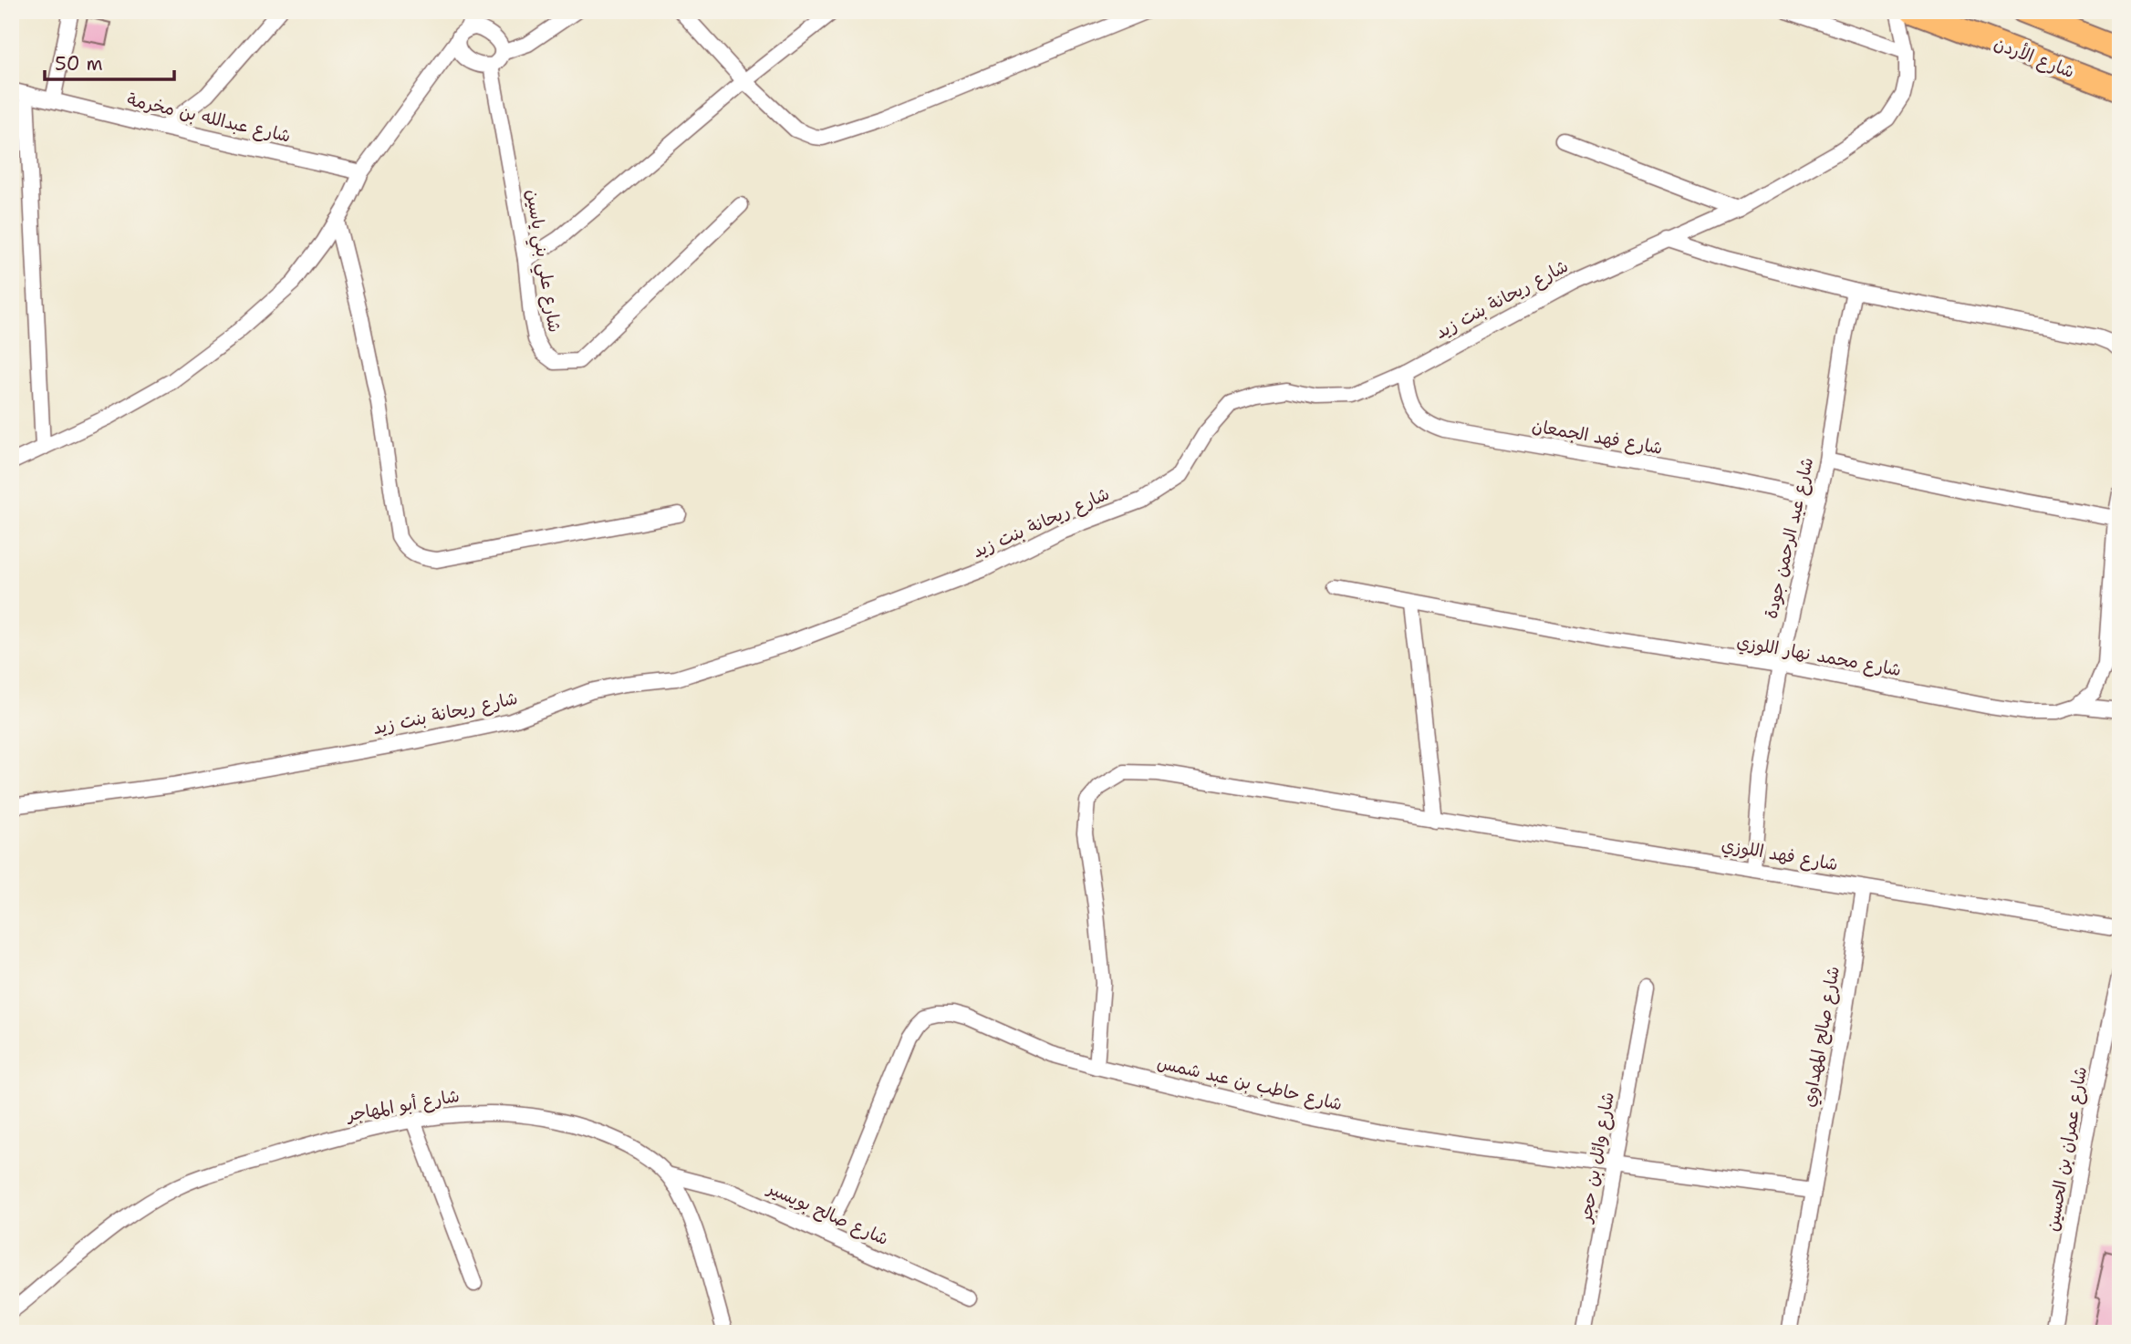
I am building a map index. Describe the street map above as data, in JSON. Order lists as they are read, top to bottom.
{
  "streets": {
    "highway": ["شارع الأردن"],
    "street": [
      "شارع عبدالله بن مخرمة",
      "شارع علي بني ياسين",
      "شارع ريحانة بنت زيد",
      "شارع فهد الجمعان",
      "شارع عبد الرحمن جودة",
      "شارع محمد نهار اللوزي",
      "شارع فهد اللوزي",
      "شارع صالح المهداوي",
      "شارع حاطب بن عبد شمس",
      "شارع أبو المهاجر",
      "شارع عمران بن الحسين",
      "شارع وائل بن حجر",
      "شارع صالح بويسير"
    ]
  },
  "crossings": [
    ["شارع ريحانة بنت زيد", "شارع فهد الجمعان"],
    ["شارع فهد الجمعان", "شارع عبد الرحمن جودة"],
    ["شارع عبد الرحمن جودة", "شارع محمد نهار اللوزي"],
    ["شارع عبد الرحمن جودة", "شارع فهد اللوزي"],
    ["شارع فهد اللوزي", "شارع صالح المهداوي"],
    ["شارع فهد اللوزي", "شارع حاطب بن عبد شمس"],
    ["شارع صالح المهداوي", "شارع حاطب بن عبد شمس"],
    ["شارع حاطب بن عبد شمس", "شارع وائل بن حجر"],
    ["شارع حاطب بن عبد شمس", "شارع صالح بويسير"],
    ["شارع أبو المهاجر", "شارع صالح بويسير"]
  ],
  "scale_bar": "50 m"
}
